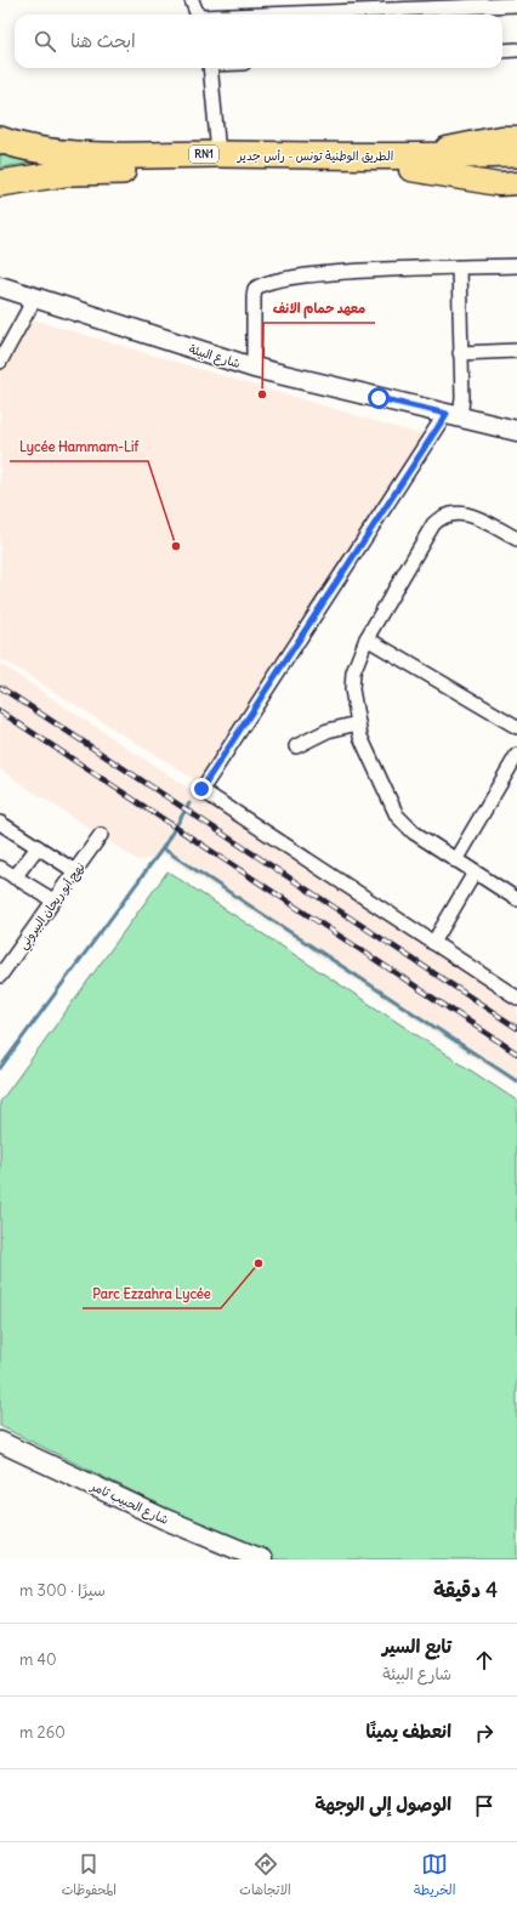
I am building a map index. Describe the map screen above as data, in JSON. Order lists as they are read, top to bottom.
{
  "streets": {
    "highway": ["RN1", "الطريق الوطنية تونس - رأس جدير"],
    "main road": ["شارع البيئة", "شارع الحبيب ثامر"],
    "street": ["نهج أبو ريحان البيروني"]
  },
  "places": ["معهد حمام الانف", "Lycée Hammam-Lif", "Parc Ezzahra Lycée"],
  "page": {
    "search": "ابحث هنا",
    "heading": ["4 دقيقة", "سيرًا · 300 m"],
    "list": [
      ["تابع السير", "شارع البيئة", "40 m"],
      ["انعطف يمينًا", "260 m"],
      "الوصول إلى الوجهة"
    ],
    "nav": ["الخريطة", "الاتجاهات", "المحفوظات"]
  }
}
